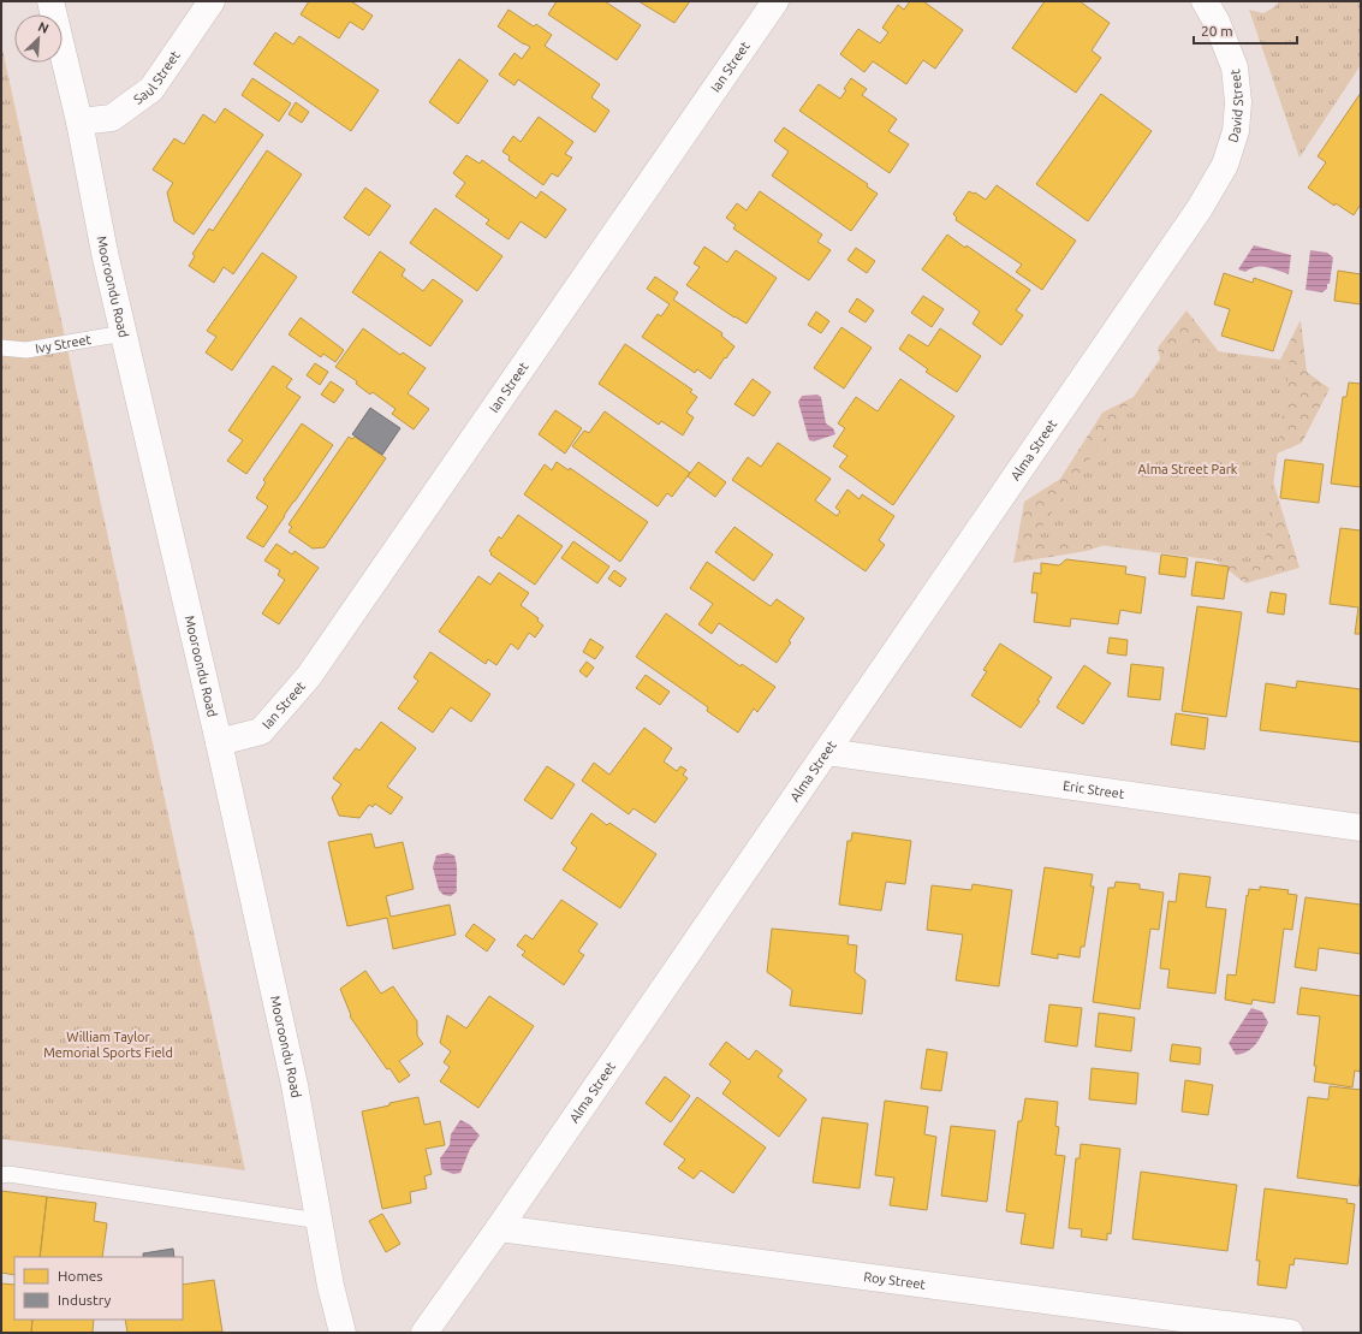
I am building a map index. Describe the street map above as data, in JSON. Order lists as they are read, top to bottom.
{
  "streets": {
    "street": [
      "Ian Street",
      "Saul Street",
      "David Street",
      "Mooroondu Road",
      "Alma Street",
      "Eric Street",
      "Roy Street"
    ],
    "lane": ["Ivy Street"]
  },
  "crossings": [
    ["Ian Street", "Mooroondu Road"],
    ["Saul Street", "Mooroondu Road"],
    ["David Street", "Alma Street"],
    ["Mooroondu Road", "Ivy Street"],
    ["Alma Street", "Eric Street"],
    ["Alma Street", "Roy Street"]
  ],
  "parks": ["Alma Street Park", "William Taylor Memorial Sports Field"],
  "legend": ["Homes", "Industry"],
  "scale_bar": "20 m",
  "north": "top right"
}
